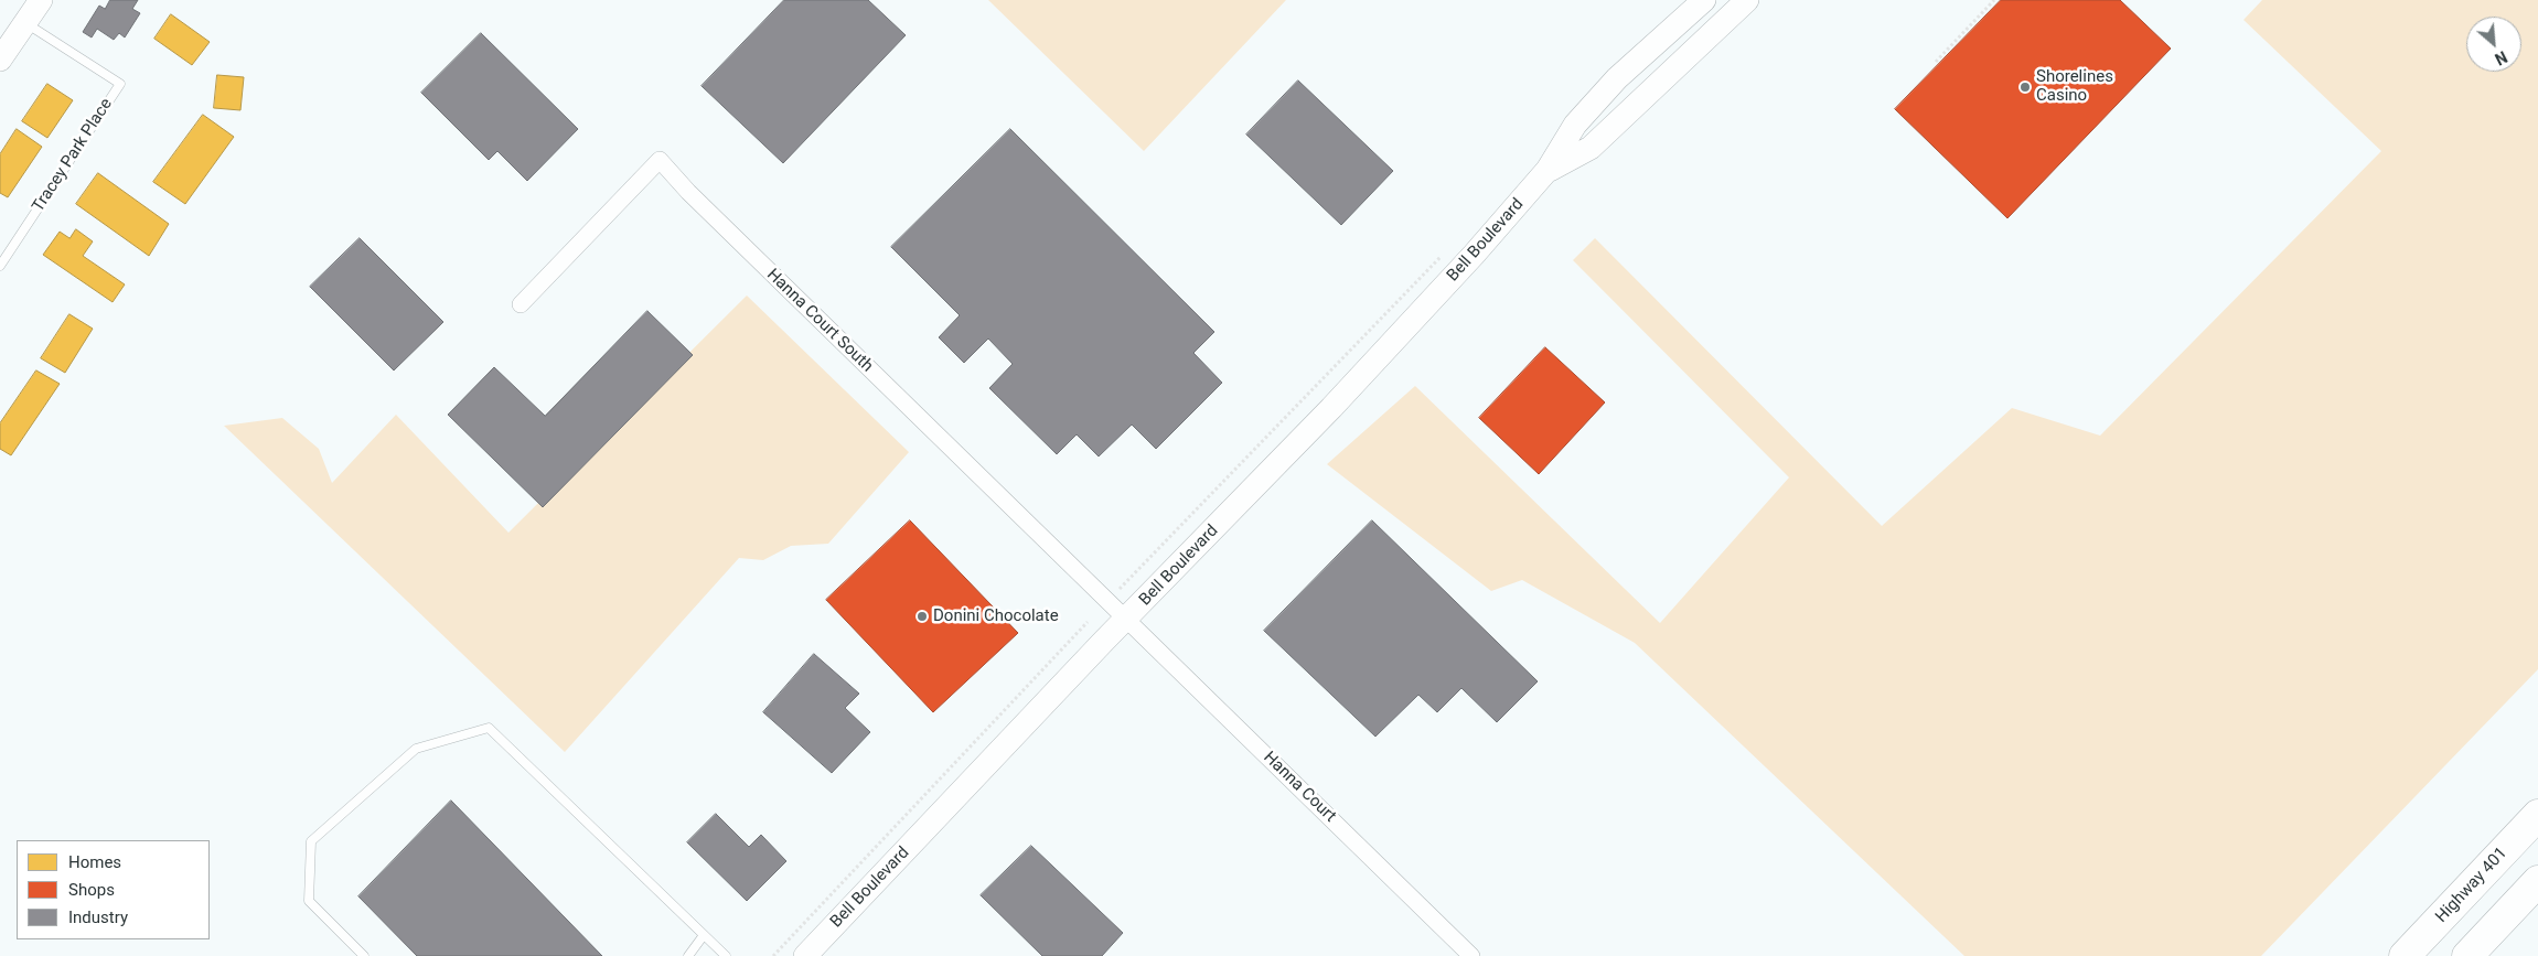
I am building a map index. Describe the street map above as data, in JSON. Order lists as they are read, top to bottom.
{
  "streets": {
    "highway": ["Highway 401"],
    "main road": ["Bell Boulevard"],
    "street": ["Hanna Court South", "Hanna Court"],
    "lane": ["Tracey Park Place"]
  },
  "crossings": [
    ["Bell Boulevard", "Hanna Court South"],
    ["Bell Boulevard", "Hanna Court"],
    ["Hanna Court South", "Hanna Court"]
  ],
  "places": ["Shorelines Casino", "Donini Chocolate"],
  "legend": ["Homes", "Shops", "Industry"],
  "north": "bottom right"
}
